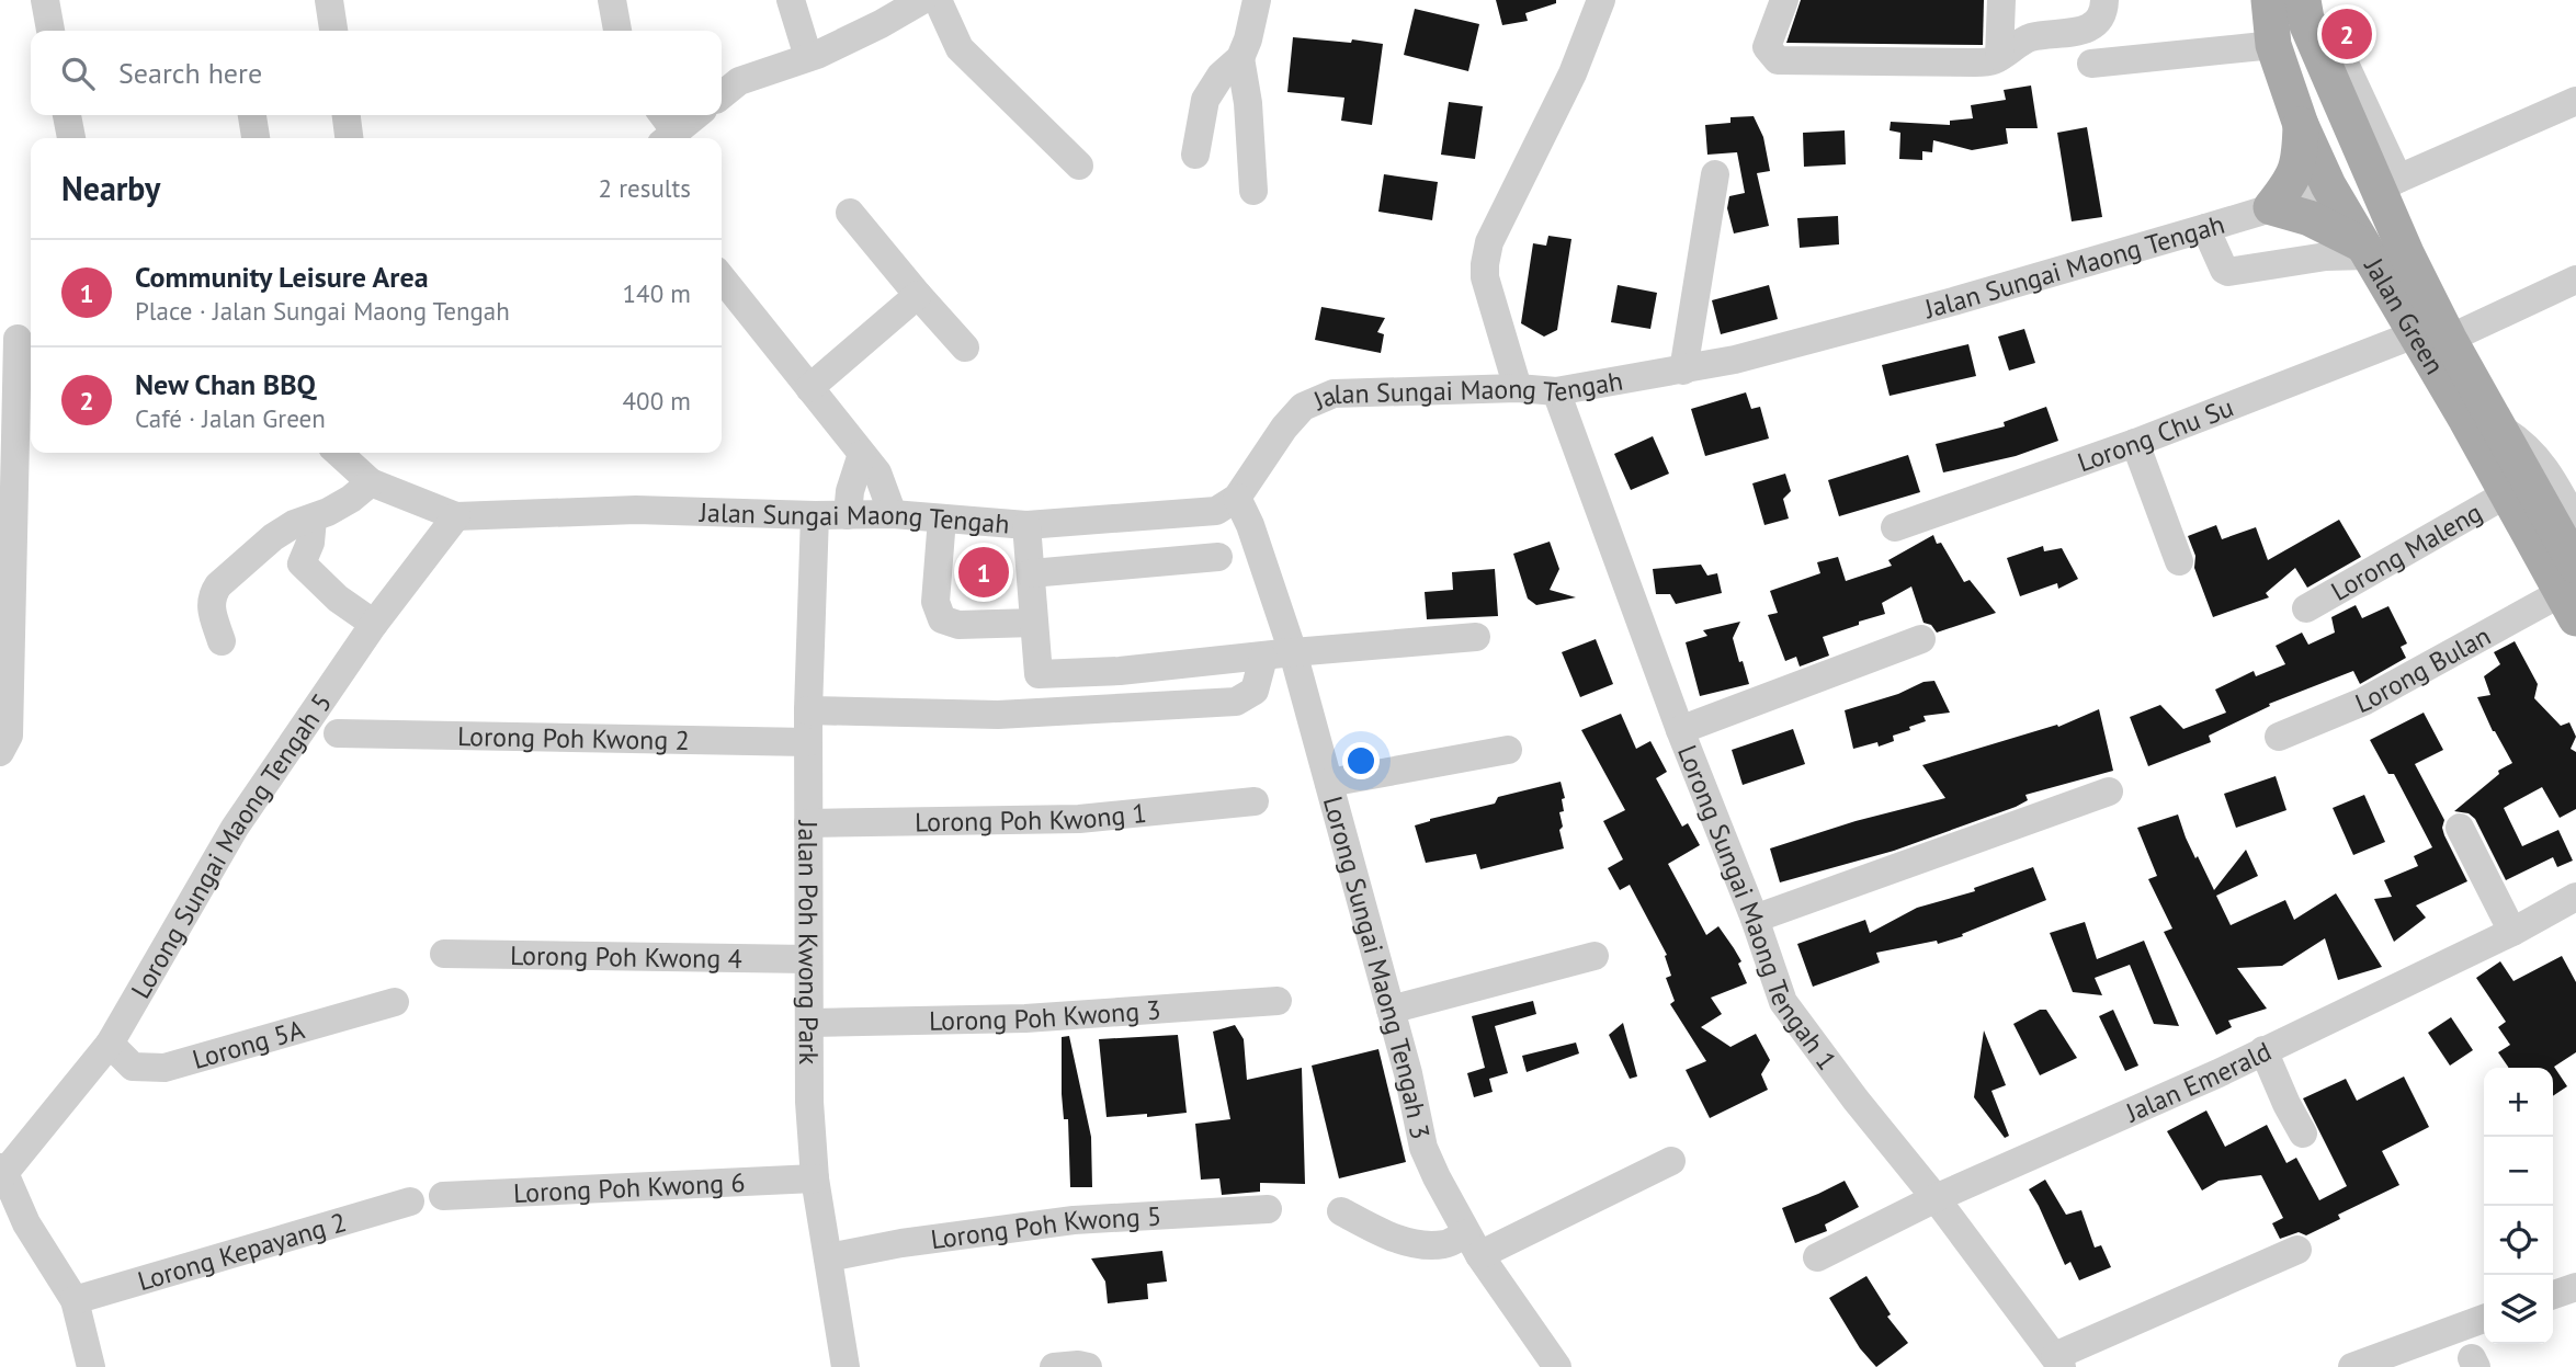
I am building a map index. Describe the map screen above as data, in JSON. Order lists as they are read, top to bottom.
{
  "streets": {
    "main road": ["Jalan Green"],
    "street": [
      "Jalan Sungai Maong Tengah",
      "Lorong Chu Su",
      "Lorong Maleng",
      "Lorong Bulan",
      "Lorong Poh Kwong 2",
      "Lorong Poh Kwong 1",
      "Lorong Sungai Maong Tengah 5",
      "Lorong Sungai Maong Tengah 1",
      "Jalan Poh Kwong Park",
      "Lorong Poh Kwong 4",
      "Lorong Sungai Maong Tengah 3",
      "Lorong Poh Kwong 3",
      "Lorong 5A",
      "Jalan Emerald",
      "Lorong Poh Kwong 6",
      "Lorong Poh Kwong 5",
      "Lorong Kepayang 2"
    ]
  },
  "crossings": [
    ["Jalan Sungai Maong Tengah", "Jalan Green"],
    ["Jalan Sungai Maong Tengah", "Lorong Sungai Maong Tengah 5"],
    ["Jalan Sungai Maong Tengah", "Lorong Sungai Maong Tengah 1"],
    ["Jalan Sungai Maong Tengah", "Jalan Poh Kwong Park"],
    ["Jalan Sungai Maong Tengah", "Lorong Sungai Maong Tengah 3"],
    ["Jalan Green", "Lorong Chu Su"],
    ["Jalan Green", "Lorong Maleng"],
    ["Jalan Green", "Lorong Bulan"],
    ["Lorong Poh Kwong 2", "Jalan Poh Kwong Park"],
    ["Lorong Poh Kwong 1", "Jalan Poh Kwong Park"],
    ["Lorong Sungai Maong Tengah 5", "Lorong 5A"],
    ["Lorong Sungai Maong Tengah 1", "Jalan Emerald"],
    ["Jalan Poh Kwong Park", "Lorong Poh Kwong 4"],
    ["Jalan Poh Kwong Park", "Lorong Poh Kwong 3"],
    ["Jalan Poh Kwong Park", "Lorong Poh Kwong 6"],
    ["Jalan Poh Kwong Park", "Lorong Poh Kwong 5"]
  ],
  "page": {
    "pins": ["2", "1"],
    "search": "Search here",
    "heading": ["Nearby", "2 results"],
    "list": [
      {
        "mark": "1",
        "name": "Community Leisure Area",
        "note": "Place · Jalan Sungai Maong Tengah",
        "value": "140 m"
      },
      {
        "mark": "2",
        "name": "New Chan BBQ",
        "note": "Café · Jalan Green",
        "value": "400 m"
      }
    ],
    "map_buttons": ["+", "−"]
  }
}
